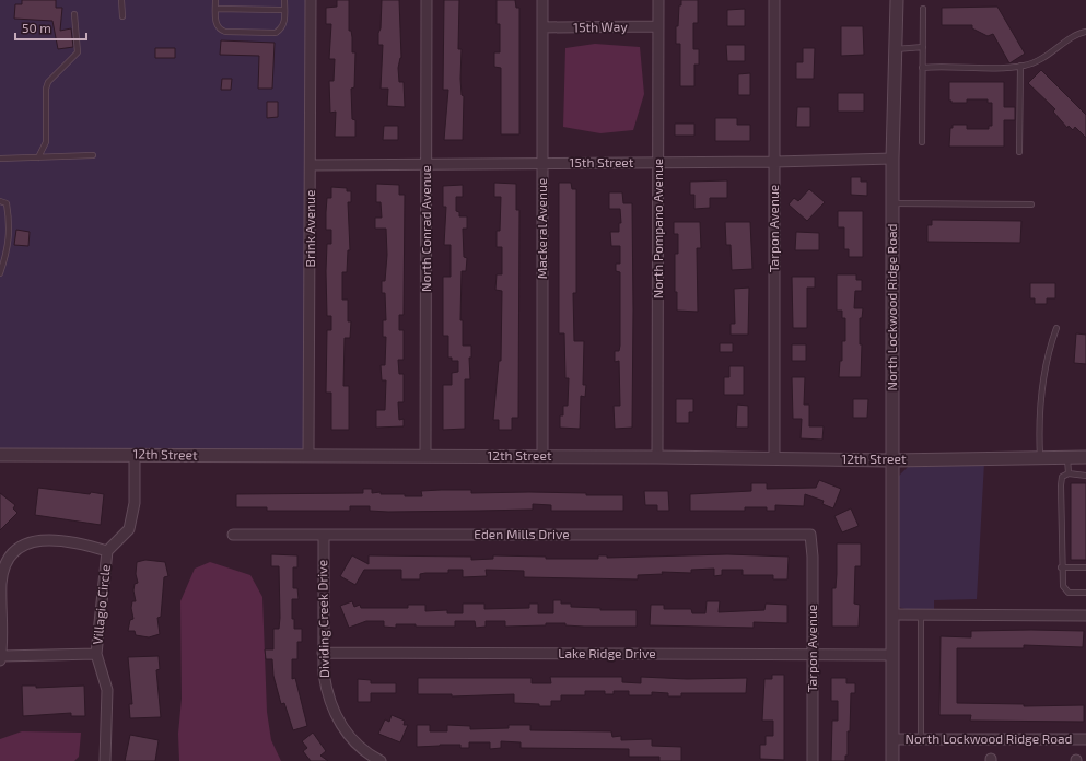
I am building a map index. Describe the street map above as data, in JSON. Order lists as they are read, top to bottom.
{
  "streets": {
    "street": [
      "15th Way",
      "15th Street",
      "Brink Avenue",
      "North Conrad Avenue",
      "Mackeral Avenue",
      "North Pompano Avenue",
      "Tarpon Avenue",
      "North Lockwood Ridge Road",
      "12th Street",
      "Eden Mills Drive",
      "Villagio Circle",
      "Dividing Creek Drive",
      "Lake Ridge Drive"
    ]
  },
  "crossings": [
    ["15th Way", "Mackeral Avenue"],
    ["15th Way", "North Pompano Avenue"],
    ["15th Street", "Brink Avenue"],
    ["15th Street", "North Conrad Avenue"],
    ["15th Street", "Mackeral Avenue"],
    ["15th Street", "North Pompano Avenue"],
    ["15th Street", "Tarpon Avenue"],
    ["15th Street", "North Lockwood Ridge Road"],
    ["Brink Avenue", "12th Street"],
    ["North Conrad Avenue", "12th Street"],
    ["Mackeral Avenue", "12th Street"],
    ["North Pompano Avenue", "12th Street"],
    ["Tarpon Avenue", "12th Street"],
    ["Tarpon Avenue", "Eden Mills Drive"],
    ["Tarpon Avenue", "Lake Ridge Drive"],
    ["North Lockwood Ridge Road", "12th Street"],
    ["North Lockwood Ridge Road", "Lake Ridge Drive"],
    ["12th Street", "Villagio Circle"],
    ["Eden Mills Drive", "Dividing Creek Drive"],
    ["Dividing Creek Drive", "Lake Ridge Drive"]
  ],
  "scale_bar": "50 m"
}
